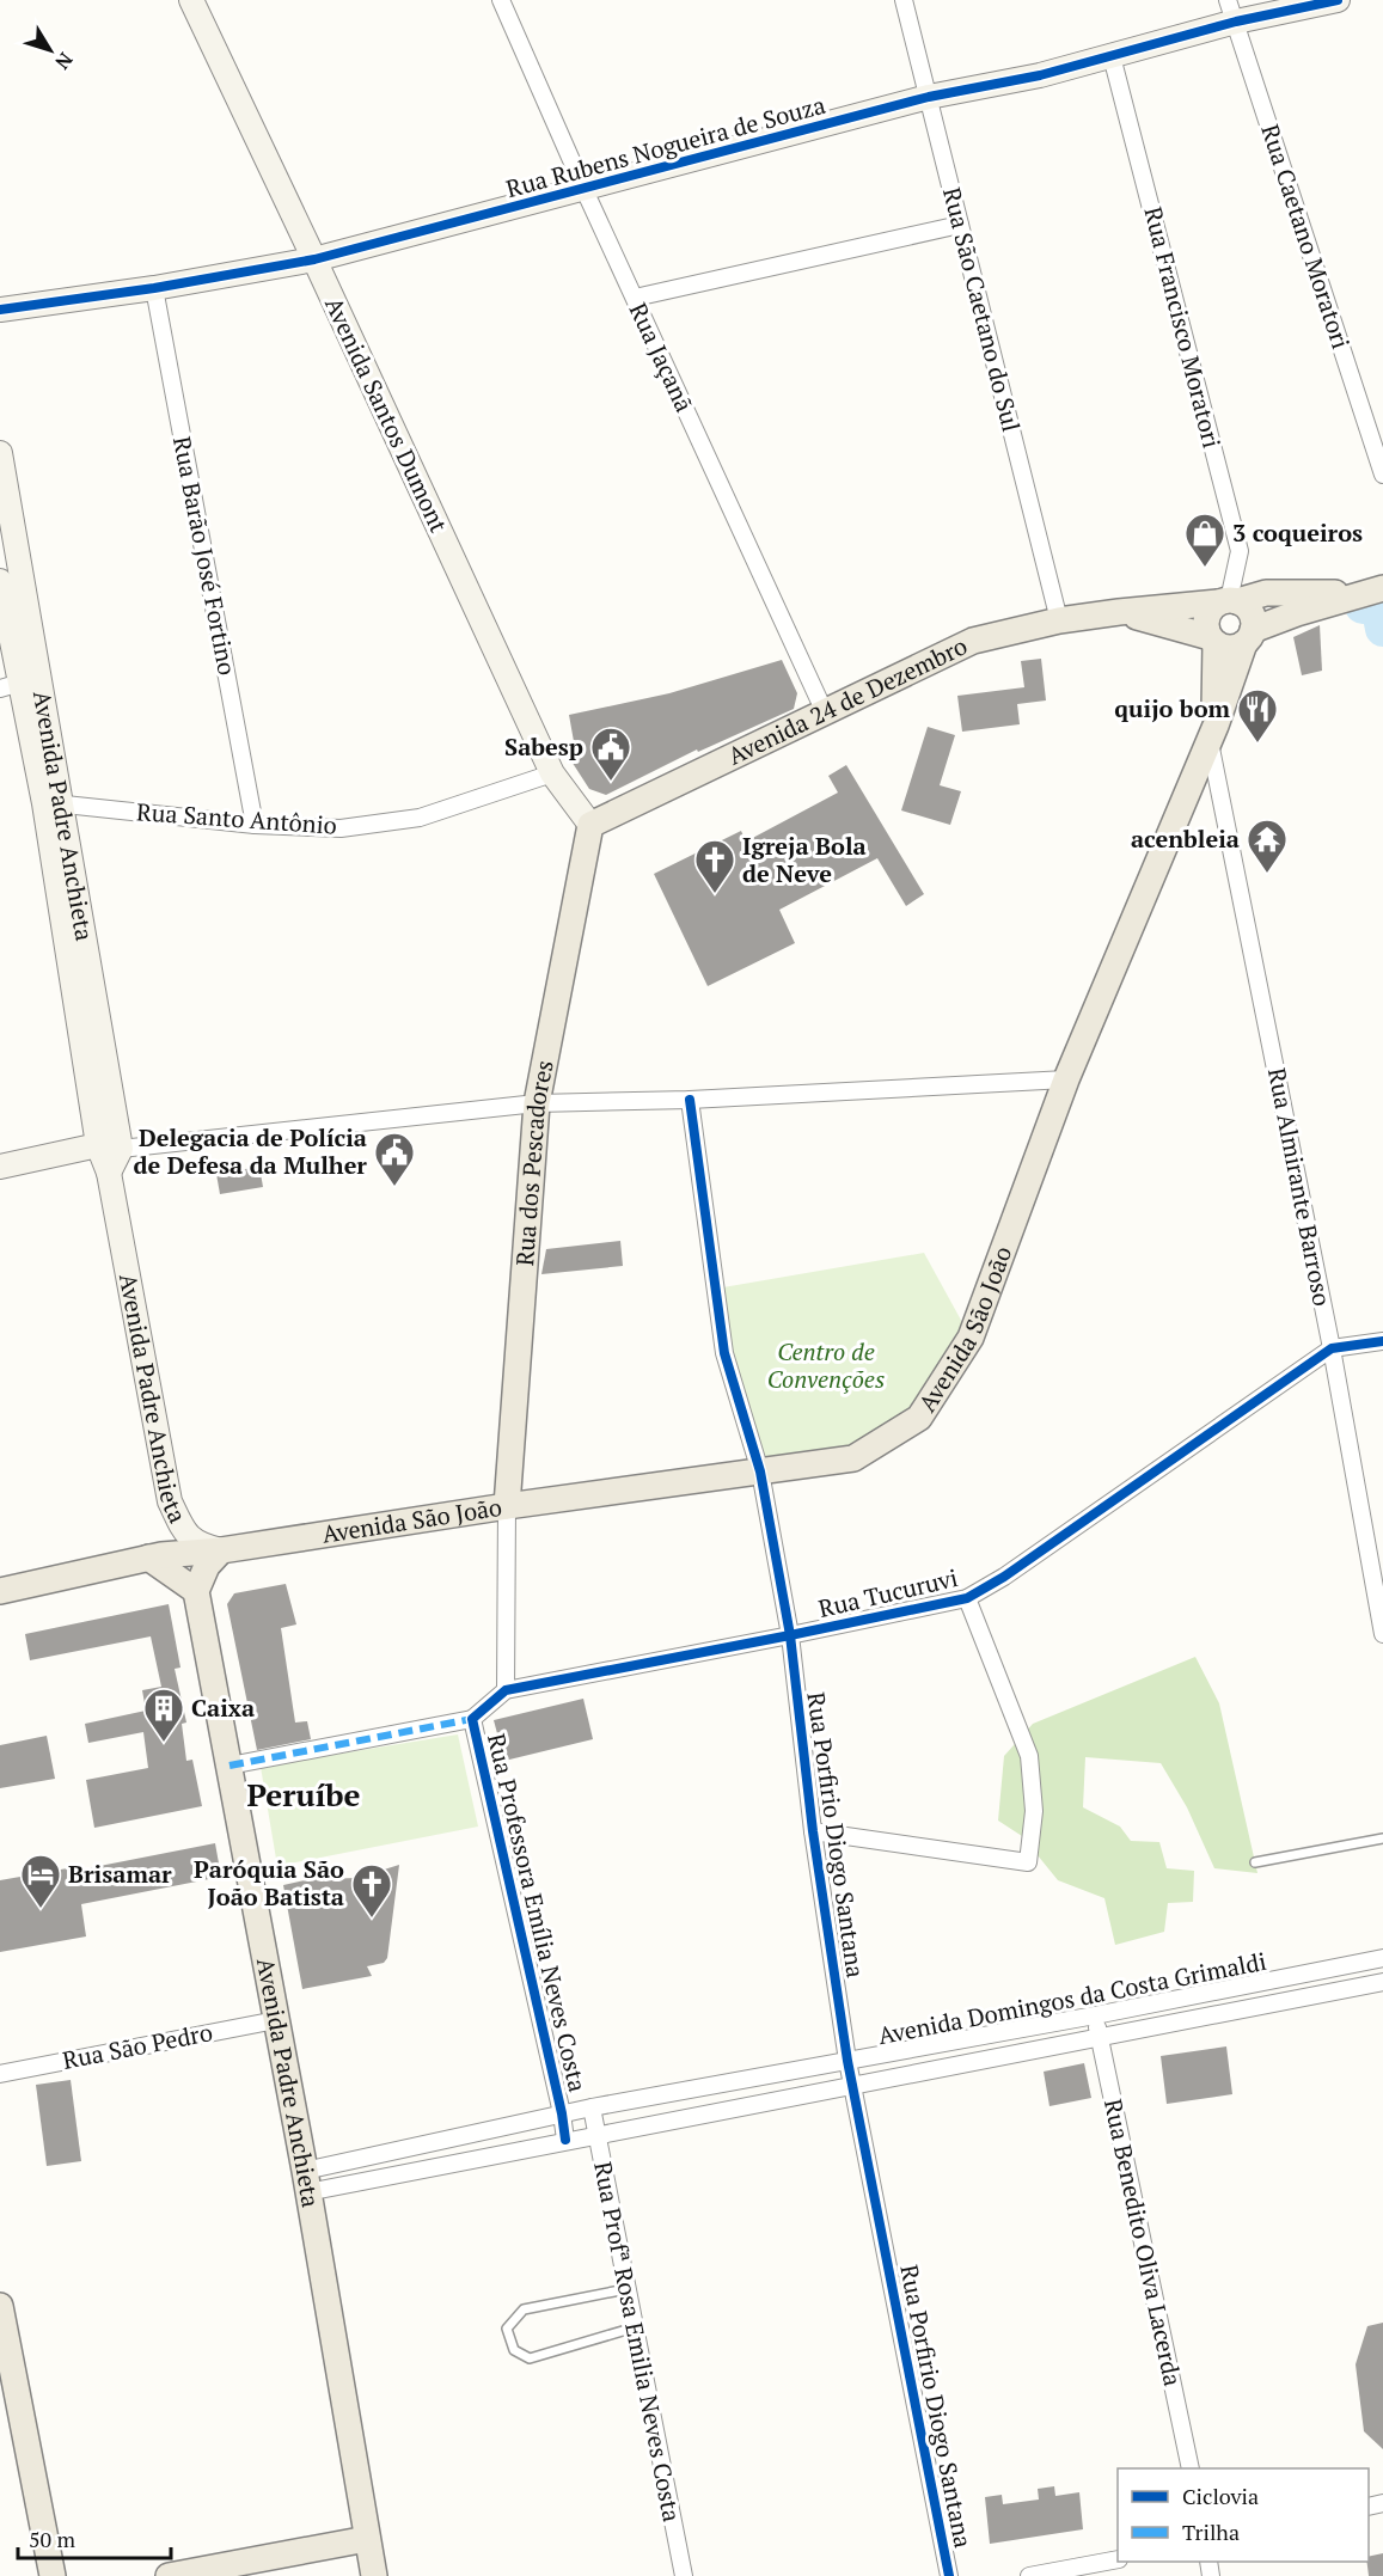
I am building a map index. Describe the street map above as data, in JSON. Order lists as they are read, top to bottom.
{
  "streets": {
    "main road": [
      "Avenida 24 de Dezembro",
      "Avenida Padre Anchieta",
      "Rua dos Pescadores",
      "Avenida São João"
    ],
    "street": [
      "Rua Rubens Nogueira de Souza",
      "Rua Caetano Moratori",
      "Rua São Caetano do Sul",
      "Rua Francisco Moratori",
      "Rua Jaçanã",
      "Avenida Santos Dumont",
      "Rua Barão José Fortino",
      "Rua Santo Antônio",
      "Rua Almirante Barroso",
      "Rua Tucuruvi",
      "Rua Porfirio Diogo Santana",
      "Rua Professora Emília Neves Costa",
      "Avenida Domingos da Costa Grimaldi",
      "Rua São Pedro",
      "Rua Benedito Oliva Lacerda",
      "Rua Profª Rosa Emilia Neves Costa"
    ]
  },
  "crossings": [
    ["Rua Rubens Nogueira de Souza", "Rua Caetano Moratori"],
    ["Rua Rubens Nogueira de Souza", "Rua São Caetano do Sul"],
    ["Rua Rubens Nogueira de Souza", "Rua Francisco Moratori"],
    ["Rua Rubens Nogueira de Souza", "Rua Jaçanã"],
    ["Rua Rubens Nogueira de Souza", "Avenida Santos Dumont"],
    ["Rua Rubens Nogueira de Souza", "Rua Barão José Fortino"],
    ["Rua São Caetano do Sul", "Avenida 24 de Dezembro"],
    ["Rua Francisco Moratori", "Avenida 24 de Dezembro"],
    ["Rua Francisco Moratori", "Avenida São João"],
    ["Rua Jaçanã", "Avenida 24 de Dezembro"],
    ["Avenida Santos Dumont", "Avenida 24 de Dezembro"],
    ["Avenida Santos Dumont", "Rua Santo Antônio"],
    ["Avenida Santos Dumont", "Rua dos Pescadores"],
    ["Rua Barão José Fortino", "Rua Santo Antônio"],
    ["Avenida 24 de Dezembro", "Rua dos Pescadores"],
    ["Avenida 24 de Dezembro", "Avenida São João"],
    ["Avenida Padre Anchieta", "Rua Santo Antônio"],
    ["Avenida Padre Anchieta", "Avenida São João"],
    ["Avenida Padre Anchieta", "Avenida Domingos da Costa Grimaldi"],
    ["Avenida Padre Anchieta", "Rua São Pedro"],
    ["Rua dos Pescadores", "Avenida São João"],
    ["Rua Almirante Barroso", "Avenida São João"],
    ["Rua Almirante Barroso", "Rua Tucuruvi"],
    ["Avenida São João", "Rua Porfirio Diogo Santana"],
    ["Rua Tucuruvi", "Rua Porfirio Diogo Santana"],
    ["Rua Tucuruvi", "Rua Professora Emília Neves Costa"],
    ["Rua Porfirio Diogo Santana", "Avenida Domingos da Costa Grimaldi"],
    ["Rua Professora Emília Neves Costa", "Avenida Domingos da Costa Grimaldi"],
    ["Avenida Domingos da Costa Grimaldi", "Rua Benedito Oliva Lacerda"],
    ["Avenida Domingos da Costa Grimaldi", "Rua Profª Rosa Emilia Neves Costa"]
  ],
  "districts": ["Peruíbe"],
  "parks": ["Centro de Convenções"],
  "places": {
    "shop": ["3 coqueiros"],
    "restaurant": ["quijo bom"],
    "public building": ["Sabesp", "Delegacia de Polícia de Defesa da Mulher"],
    "temple": ["acenbleia"],
    "church": ["Igreja Bola de Neve", "Paróquia São João Batista"],
    "building": ["Caixa"],
    "hotel": ["Brisamar"]
  },
  "legend": ["Ciclovia", "Trilha"],
  "scale_bar": "50 m",
  "north": "bottom right"
}
